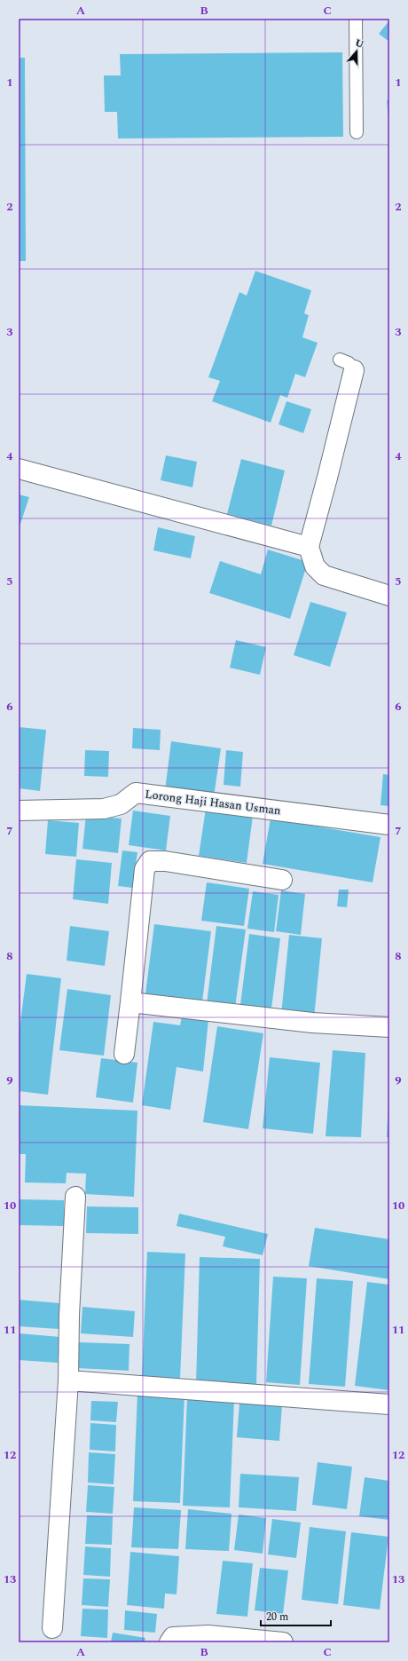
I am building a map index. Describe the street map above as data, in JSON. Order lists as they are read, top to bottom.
{
  "streets": {
    "street": ["Lorong Haji Hasan Usman"]
  },
  "scale_bar": "20 m",
  "north": "top",
  "grid": {
    "columns": ["A", "B", "C"],
    "rows": [
      "1",
      "2",
      "3",
      "4",
      "5",
      "6",
      "7",
      "8",
      "9",
      "10",
      "11",
      "12",
      "13"
    ]
  }
}
